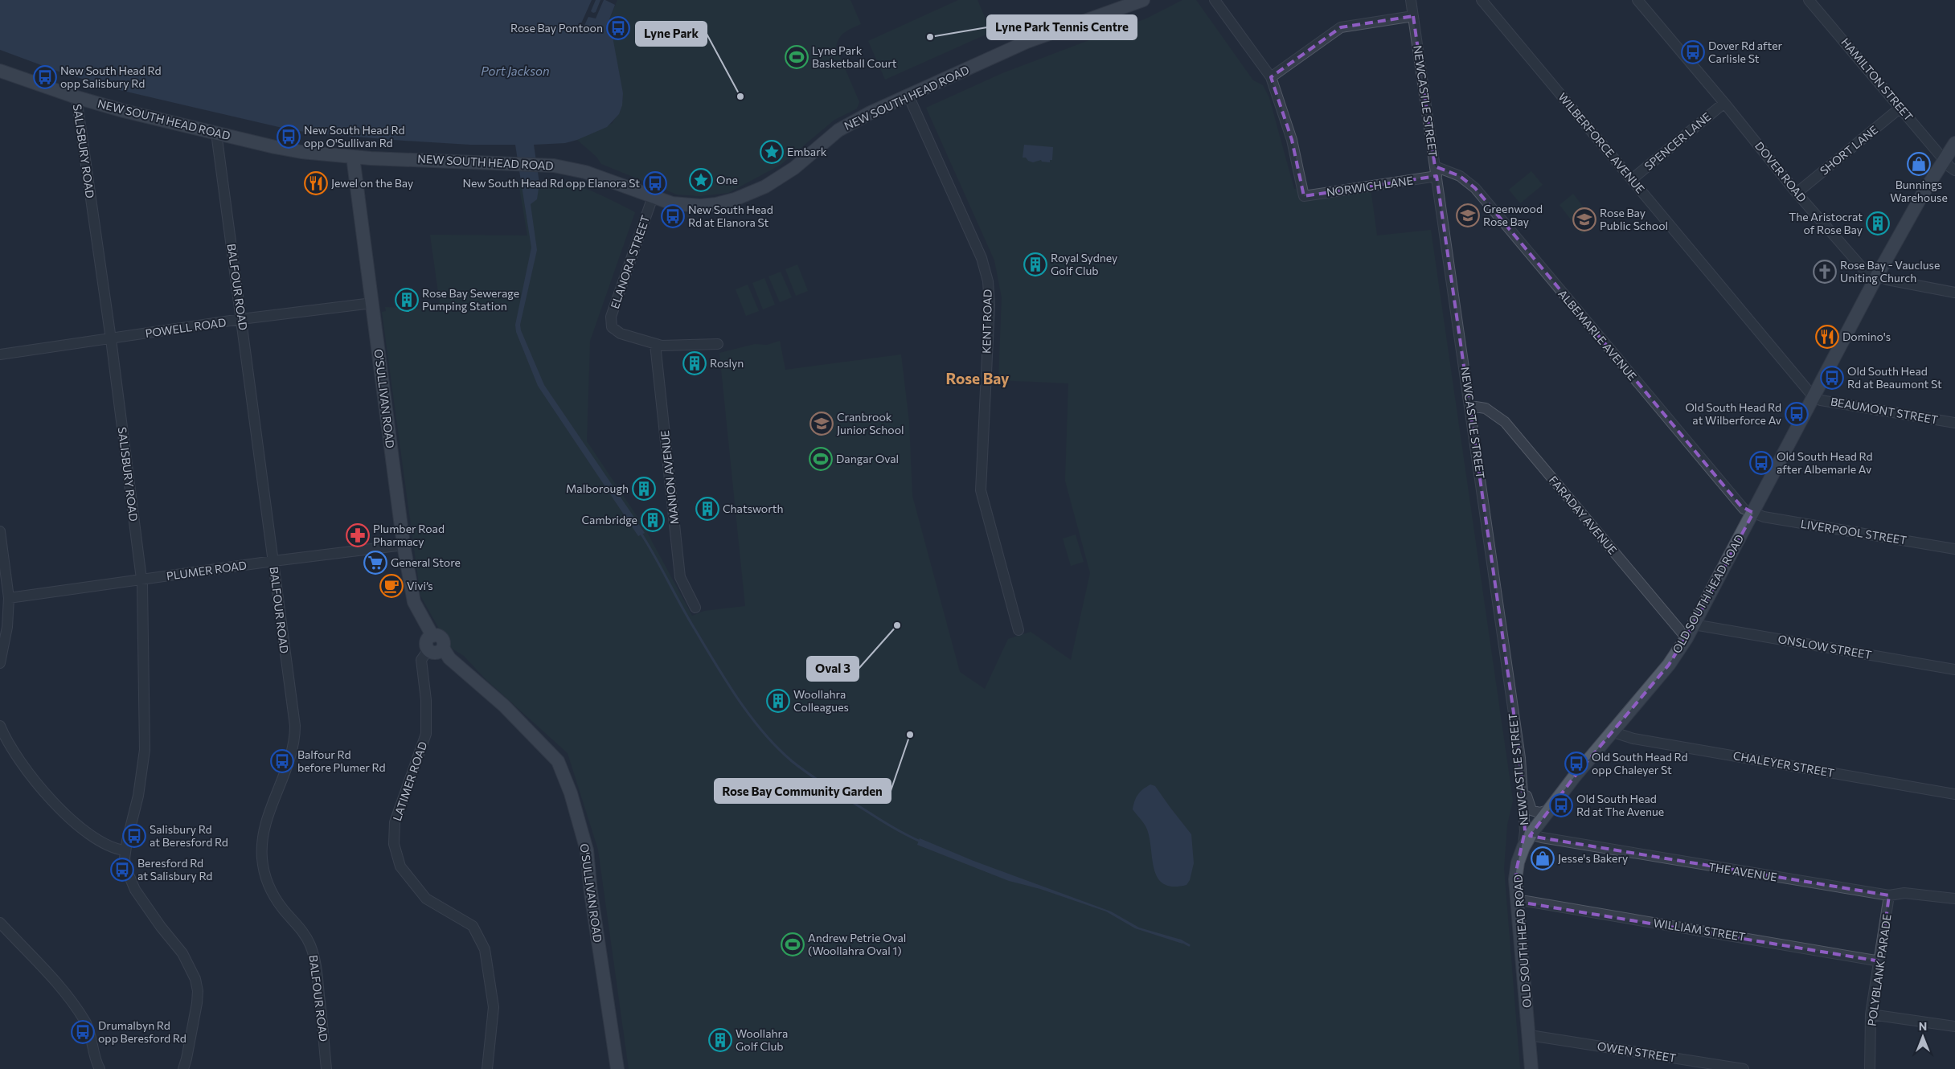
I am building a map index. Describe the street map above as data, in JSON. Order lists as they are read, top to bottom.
{
  "streets": {
    "main road": ["NEW SOUTH HEAD ROAD", "O'SULLIVAN ROAD", "OLD SOUTH HEAD ROAD"],
    "street": [
      "HAMILTON STREET",
      "NEWCASTLE STREET",
      "SPENCER LANE",
      "WILBERFORCE AVENUE",
      "SHORT LANE",
      "SALISBURY ROAD",
      "DOVER ROAD",
      "NORWICH LANE",
      "ELANORA STREET",
      "BALFOUR ROAD",
      "KENT ROAD",
      "POWELL ROAD",
      "ALBEMARLE AVENUE",
      "BEAUMONT STREET",
      "MANION AVENUE",
      "FARADAY AVENUE",
      "LIVERPOOL STREET",
      "PLUMER ROAD",
      "ONSLOW STREET",
      "CHALEYER STREET",
      "LATIMER ROAD",
      "THE AVENUE",
      "WILLIAM STREET",
      "POLYBLANK PARADE",
      "OWEN STREET"
    ]
  },
  "crossings": [
    ["HAMILTON STREET", "SHORT LANE"],
    ["HAMILTON STREET", "OLD SOUTH HEAD ROAD"],
    ["NEW SOUTH HEAD ROAD", "SALISBURY ROAD"],
    ["NEW SOUTH HEAD ROAD", "ELANORA STREET"],
    ["NEW SOUTH HEAD ROAD", "BALFOUR ROAD"],
    ["NEW SOUTH HEAD ROAD", "KENT ROAD"],
    ["NEW SOUTH HEAD ROAD", "O'SULLIVAN ROAD"],
    ["NEWCASTLE STREET", "NORWICH LANE"],
    ["NEWCASTLE STREET", "ALBEMARLE AVENUE"],
    ["NEWCASTLE STREET", "FARADAY AVENUE"],
    ["NEWCASTLE STREET", "OLD SOUTH HEAD ROAD"],
    ["SPENCER LANE", "WILBERFORCE AVENUE"],
    ["SPENCER LANE", "DOVER ROAD"],
    ["WILBERFORCE AVENUE", "BEAUMONT STREET"],
    ["WILBERFORCE AVENUE", "OLD SOUTH HEAD ROAD"],
    ["SHORT LANE", "DOVER ROAD"],
    ["SALISBURY ROAD", "POWELL ROAD"],
    ["SALISBURY ROAD", "PLUMER ROAD"],
    ["DOVER ROAD", "OLD SOUTH HEAD ROAD"],
    ["NORWICH LANE", "ALBEMARLE AVENUE"],
    ["ELANORA STREET", "MANION AVENUE"],
    ["BALFOUR ROAD", "POWELL ROAD"],
    ["BALFOUR ROAD", "PLUMER ROAD"],
    ["POWELL ROAD", "O'SULLIVAN ROAD"],
    ["ALBEMARLE AVENUE", "LIVERPOOL STREET"],
    ["ALBEMARLE AVENUE", "OLD SOUTH HEAD ROAD"],
    ["O'SULLIVAN ROAD", "PLUMER ROAD"],
    ["O'SULLIVAN ROAD", "LATIMER ROAD"],
    ["BEAUMONT STREET", "OLD SOUTH HEAD ROAD"],
    ["FARADAY AVENUE", "OLD SOUTH HEAD ROAD"],
    ["LIVERPOOL STREET", "OLD SOUTH HEAD ROAD"],
    ["OLD SOUTH HEAD ROAD", "ONSLOW STREET"],
    ["OLD SOUTH HEAD ROAD", "CHALEYER STREET"],
    ["OLD SOUTH HEAD ROAD", "THE AVENUE"],
    ["OLD SOUTH HEAD ROAD", "WILLIAM STREET"],
    ["OLD SOUTH HEAD ROAD", "OWEN STREET"],
    ["THE AVENUE", "POLYBLANK PARADE"],
    ["WILLIAM STREET", "POLYBLANK PARADE"]
  ],
  "districts": ["Rose Bay"],
  "water": ["Port Jackson"],
  "places": {
    "bus stop": [
      "Rose Bay Pontoon",
      "Dover Rd after Carlisle St",
      "New South Head Rd opp Salisbury Rd",
      "New South Head Rd opp O'Sullivan Rd",
      "New South Head Rd opp Elanora St",
      "New South Head Rd at Elanora St",
      "Old South Head Rd at Beaumont St",
      "Old South Head Rd at Wilberforce Av",
      "Old South Head Rd after Albemarle Av",
      "Balfour Rd before Plumer Rd",
      "Old South Head Rd opp Chaleyer St",
      "Old South Head Rd at The Avenue",
      "Salisbury Rd at Beresford Rd",
      "Beresford Rd at Salisbury Rd",
      "Drumalbyn Rd opp Beresford Rd"
    ],
    "other": [
      "Lyne Park Tennis Centre",
      "Lyne Park",
      "Oval 3",
      "Rose Bay Community Garden"
    ],
    "sports": ["Lyne Park Basketball Court", "Dangar Oval", "Andrew Petrie Oval (Woollahra Oval 1)"],
    "place": ["Embark", "One"],
    "shop": ["Bunnings Warehouse", "Jesse's Bakery"],
    "restaurant": ["Jewel on the Bay", "Domino's"],
    "school or university": ["Greenwood Rose Bay", "Rose Bay Public School", "Cranbrook Junior School"],
    "building": [
      "The Aristocrat of Rose Bay",
      "Royal Sydney Golf Club",
      "Rose Bay Sewerage Pumping Station",
      "Roslyn",
      "Malborough",
      "Chatsworth",
      "Cambridge",
      "Woollahra Colleagues",
      "Woollahra Golf Club"
    ],
    "church": ["Rose Bay - Vaucluse Uniting Church"],
    "pharmacy": ["Plumber Road Pharmacy"],
    "supermarket": ["General Store"],
    "cafe": ["Vivi’s"]
  },
  "north": "top"
}
